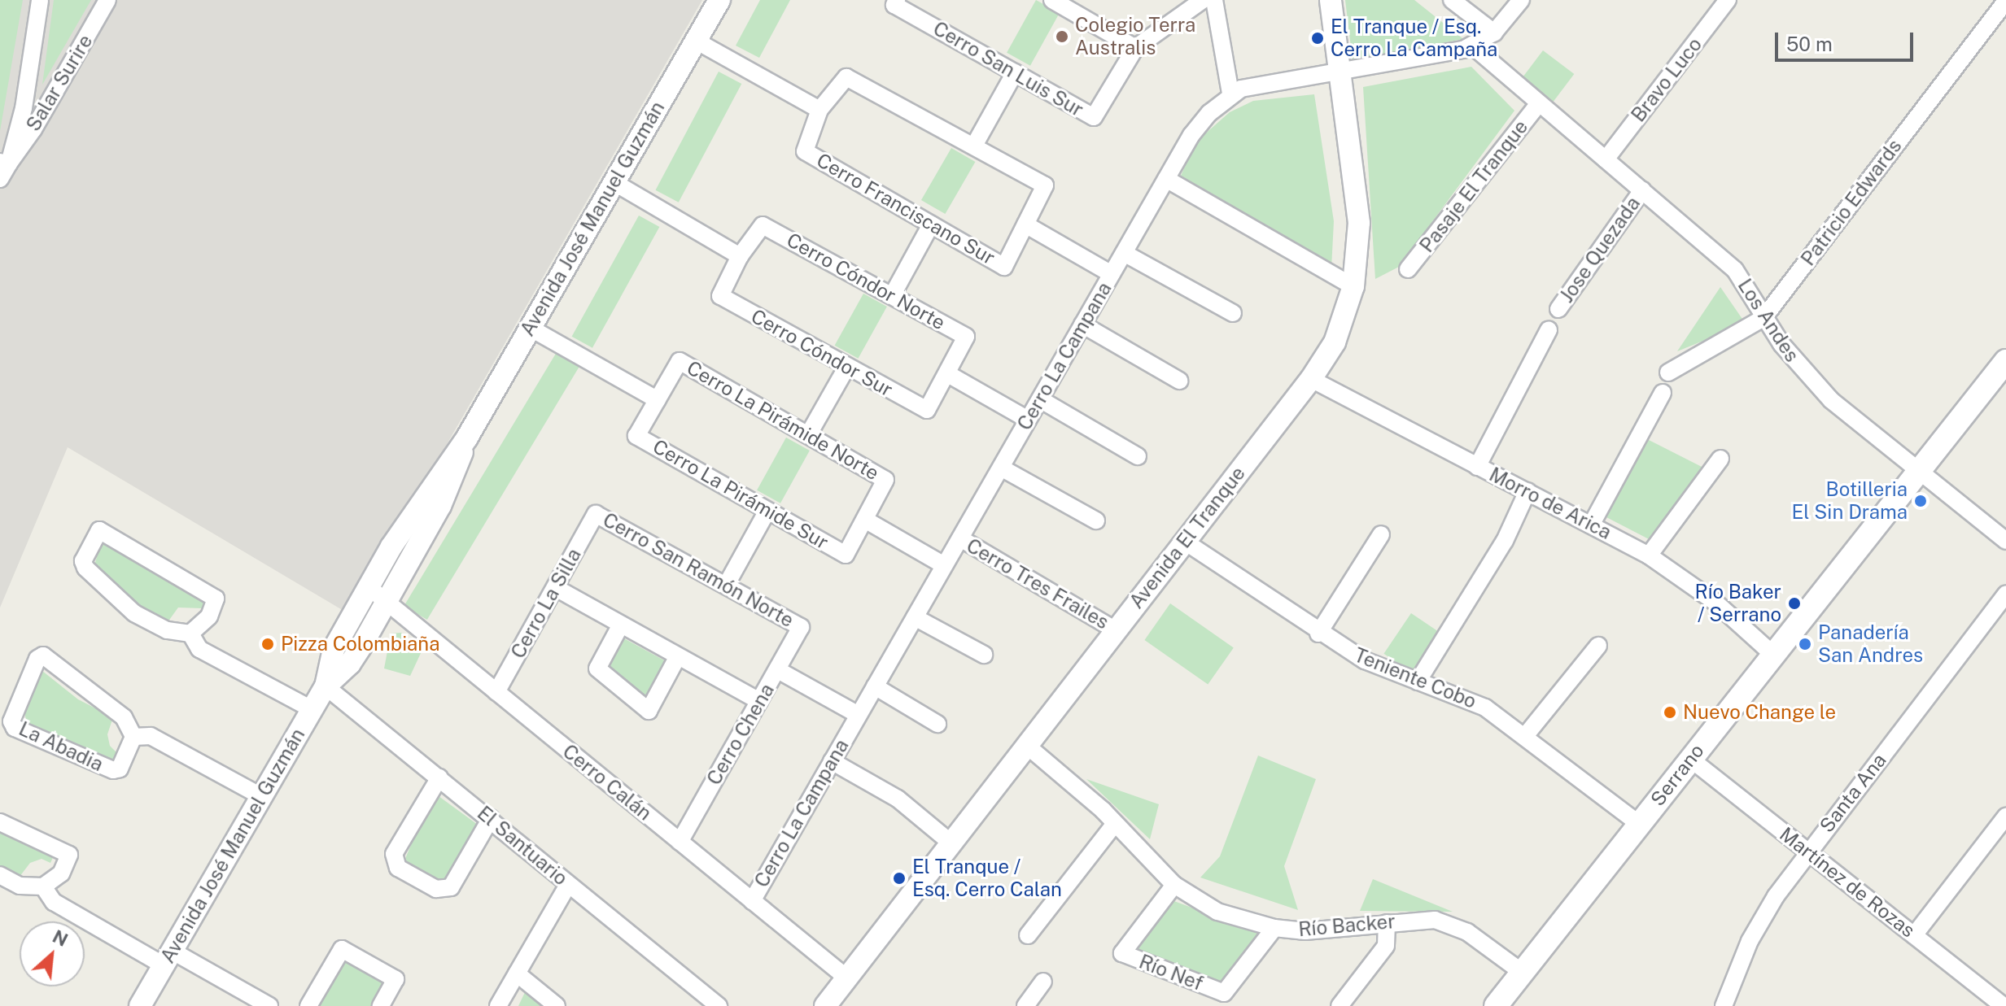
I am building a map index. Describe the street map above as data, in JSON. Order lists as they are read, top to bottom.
{
  "streets": {
    "main road": ["Serrano"],
    "street": [
      "Cerro San Luis Sur",
      "Bravo Luco",
      "Salar Surire",
      "Pasaje El Tranque",
      "Patricio Edwards",
      "Cerro Franciscano Sur",
      "Avenida José Manuel Guzmán",
      "Jose Quezada",
      "Cerro Cóndor Norte",
      "Los Andes",
      "Cerro Cóndor Sur",
      "Cerro La Campana",
      "Cerro La Pirámide Norte",
      "Cerro La Pirámide Sur",
      "Morro de Arica",
      "Avenida El Tranque",
      "Cerro San Ramón Norte",
      "Cerro Tres Frailes",
      "Cerro La Silla",
      "Teniente Cobo",
      "Cerro Chena",
      "La Abadia",
      "Cerro Calán",
      "Santa Ana",
      "El Santuario",
      "Martínez de Rozas",
      "Río Backer",
      "Río Nef"
    ]
  },
  "crossings": [
    ["Bravo Luco", "Los Andes"],
    ["Pasaje El Tranque", "Los Andes"],
    ["Patricio Edwards", "Los Andes"],
    ["Avenida José Manuel Guzmán", "Cerro Calán"],
    ["Avenida José Manuel Guzmán", "El Santuario"],
    ["Jose Quezada", "Los Andes"],
    ["Cerro Cóndor Norte", "Cerro Cóndor Sur"],
    ["Los Andes", "Serrano"],
    ["Cerro La Campana", "Cerro Tres Frailes"],
    ["Cerro La Campana", "Cerro Calán"],
    ["Cerro La Pirámide Norte", "Cerro La Pirámide Sur"],
    ["Morro de Arica", "Avenida El Tranque"],
    ["Morro de Arica", "Serrano"],
    ["Avenida El Tranque", "Cerro Tres Frailes"],
    ["Avenida El Tranque", "Teniente Cobo"],
    ["Avenida El Tranque", "Cerro Calán"],
    ["Avenida El Tranque", "Río Backer"],
    ["Cerro San Ramón Norte", "Cerro La Silla"],
    ["Cerro San Ramón Norte", "Cerro Chena"],
    ["Cerro La Silla", "Cerro Calán"],
    ["Teniente Cobo", "Serrano"],
    ["Cerro Chena", "Cerro Calán"],
    ["Serrano", "Martínez de Rozas"],
    ["Serrano", "Río Backer"],
    ["Santa Ana", "Martínez de Rozas"],
    ["Río Backer", "Río Nef"]
  ],
  "places": [
    "Colegio Terra Australis",
    "El Tranque / Esq. Cerro La Campaña",
    "Botilleria El Sin Drama",
    "Río Baker / Serrano",
    "Pizza Colombiaña",
    "Panadería San Andres",
    "Nuevo Change le",
    "El Tranque / Esq. Cerro Calan"
  ],
  "scale_bar": "50 m",
  "north": "top right"
}
